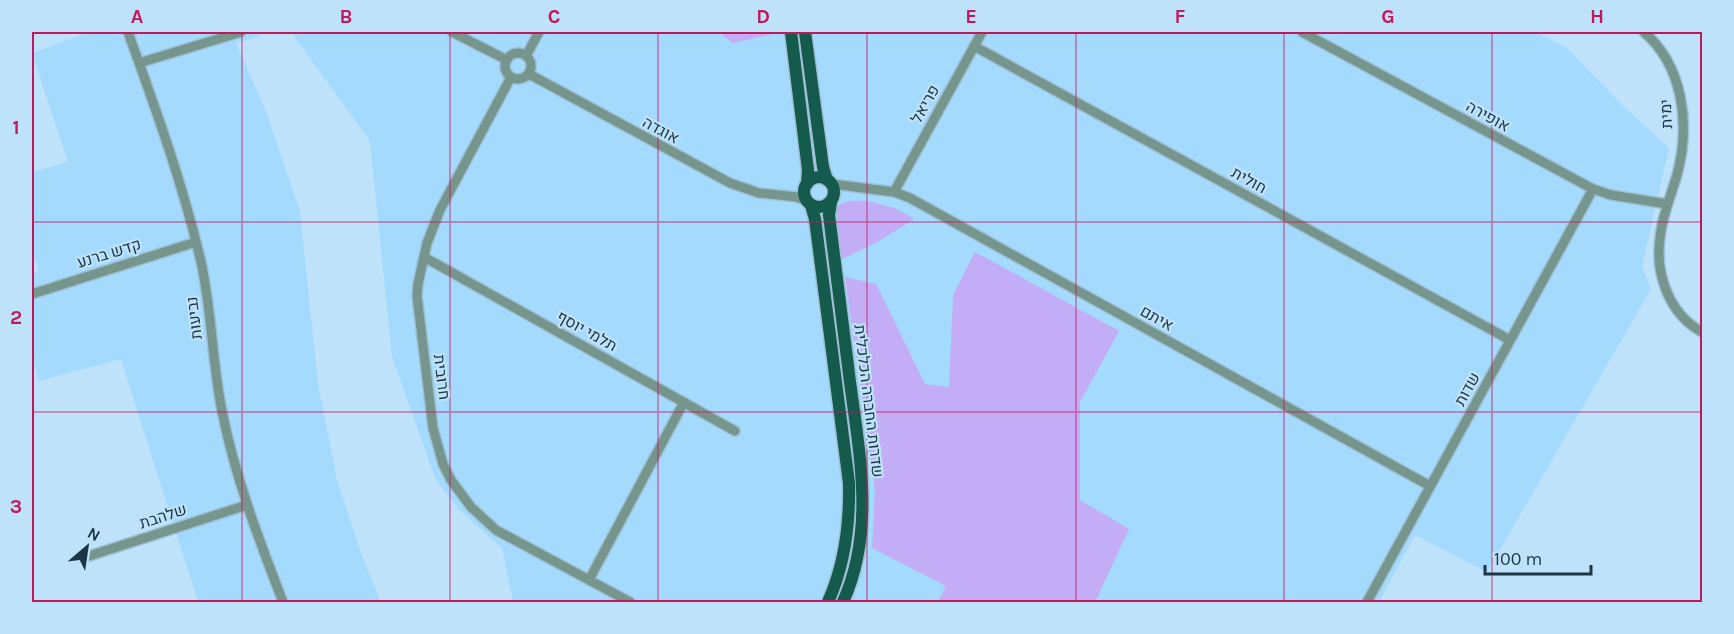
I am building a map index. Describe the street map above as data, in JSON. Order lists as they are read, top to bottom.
{
  "streets": {
    "main road": ["שדרות החברה הכלכלית"],
    "street": [
      "פריאל",
      "ימית",
      "אופירה",
      "אוגדה",
      "חולית",
      "קדש ברנע",
      "נביעות",
      "איתם",
      "תלמי יוסף",
      "חרובית",
      "שדות",
      "שלהבת"
    ]
  },
  "crossings": [
    ["פריאל", "חולית"],
    ["פריאל", "איתם"],
    ["ימית", "אופירה"],
    ["אופירה", "שדות"],
    ["אוגדה", "איתם"],
    ["אוגדה", "חרובית"],
    ["אוגדה", "שדרות החברה הכלכלית"],
    ["חולית", "שדות"],
    ["קדש ברנע", "נביעות"],
    ["נביעות", "שלהבת"],
    ["איתם", "שדות"],
    ["איתם", "שדרות החברה הכלכלית"],
    ["תלמי יוסף", "חרובית"]
  ],
  "scale_bar": "100 m",
  "north": "top right",
  "grid": {
    "columns": [
      "A",
      "B",
      "C",
      "D",
      "E",
      "F",
      "G",
      "H"
    ],
    "rows": ["1", "2", "3"]
  }
}
